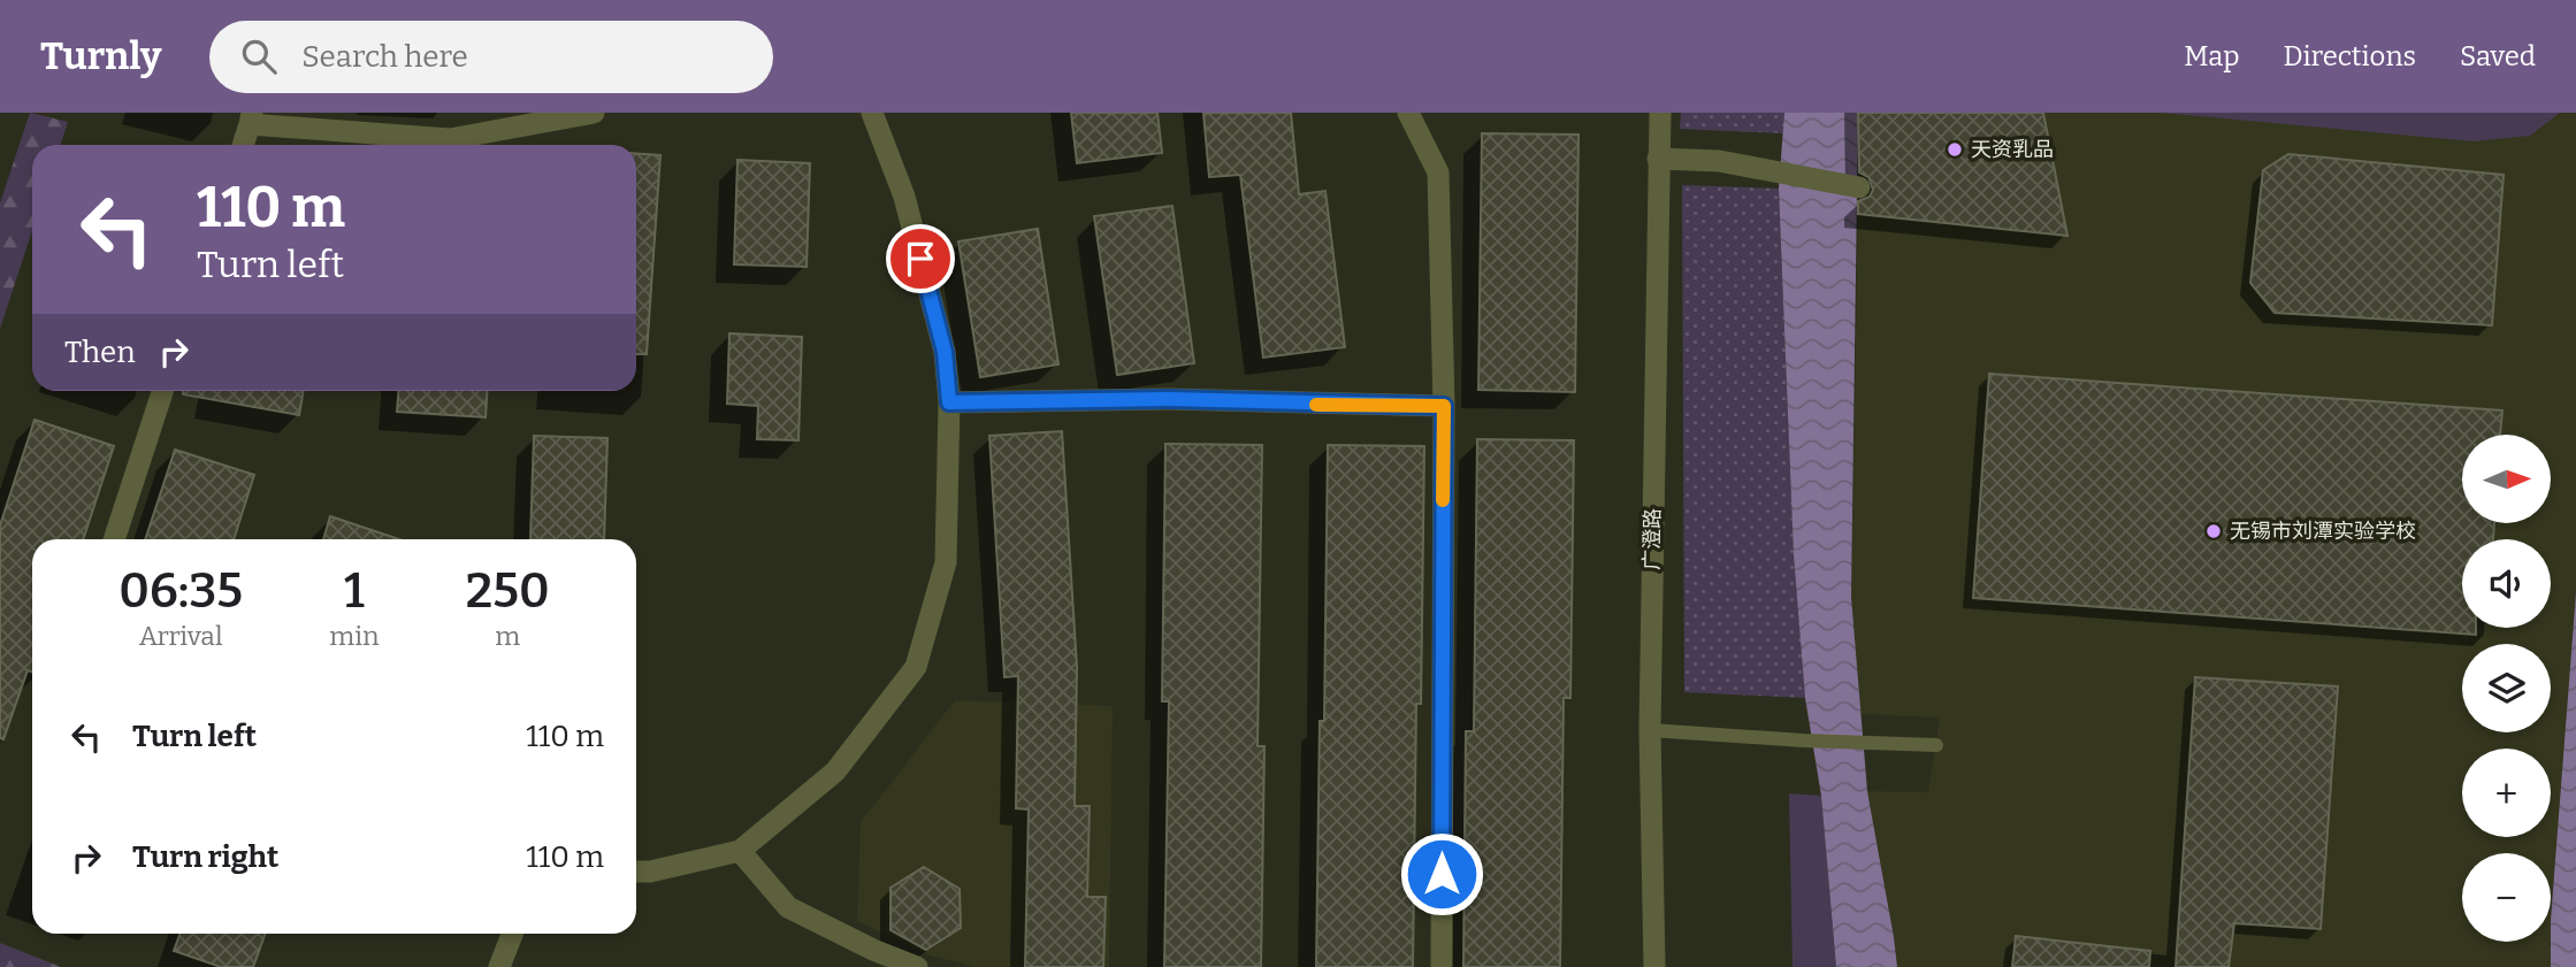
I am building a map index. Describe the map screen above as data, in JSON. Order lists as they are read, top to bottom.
{
  "streets": {
    "street": ["广澄路"]
  },
  "places": ["天资乳品", "无锡市刘潭实验学校"],
  "north": "right",
  "page": {
    "header": "Turnly",
    "search": "Search here",
    "nav": ["Map", "Directions", "Saved"],
    "turn": ["110 m", "Turn left"],
    "then": "Then",
    "map_buttons": ["+", "−"],
    "eta": [
      "06:35",
      "Arrival",
      "1",
      "min",
      "250",
      "m"
    ],
    "list": [
      {
        "name": "Turn left",
        "value": "110 m"
      },
      {
        "name": "Turn right",
        "value": "110 m"
      }
    ]
  }
}
